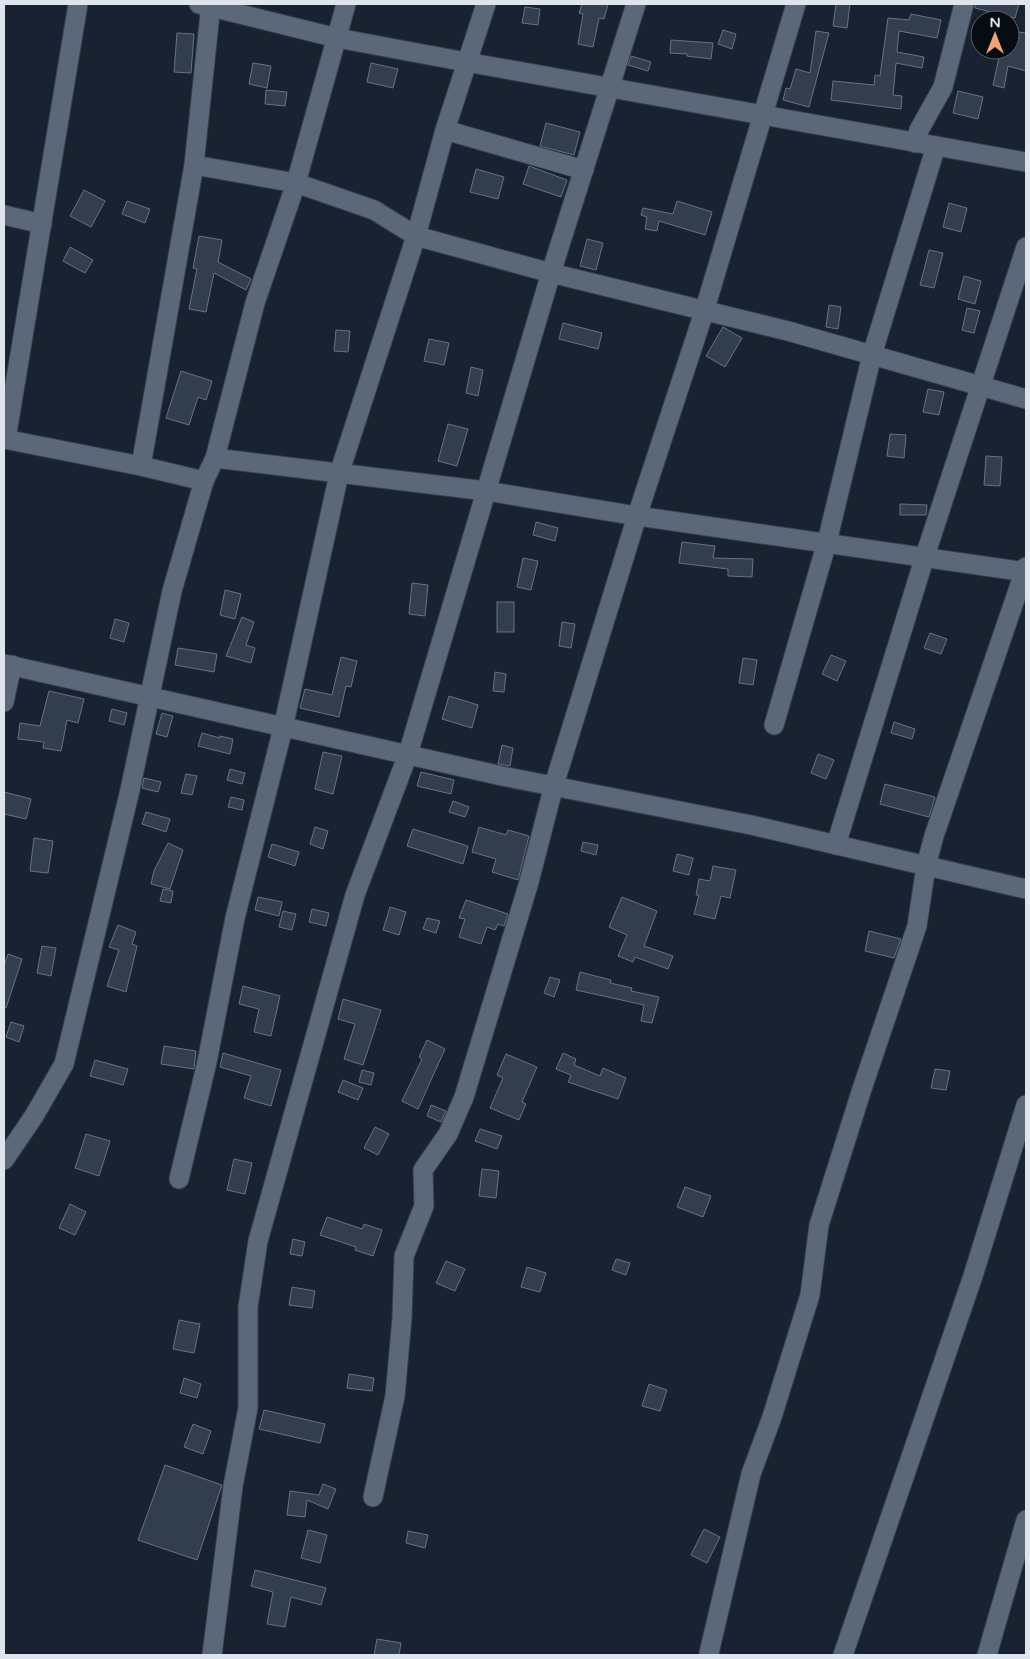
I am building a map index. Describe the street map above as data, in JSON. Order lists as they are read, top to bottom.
{
  "north": "top"
}
